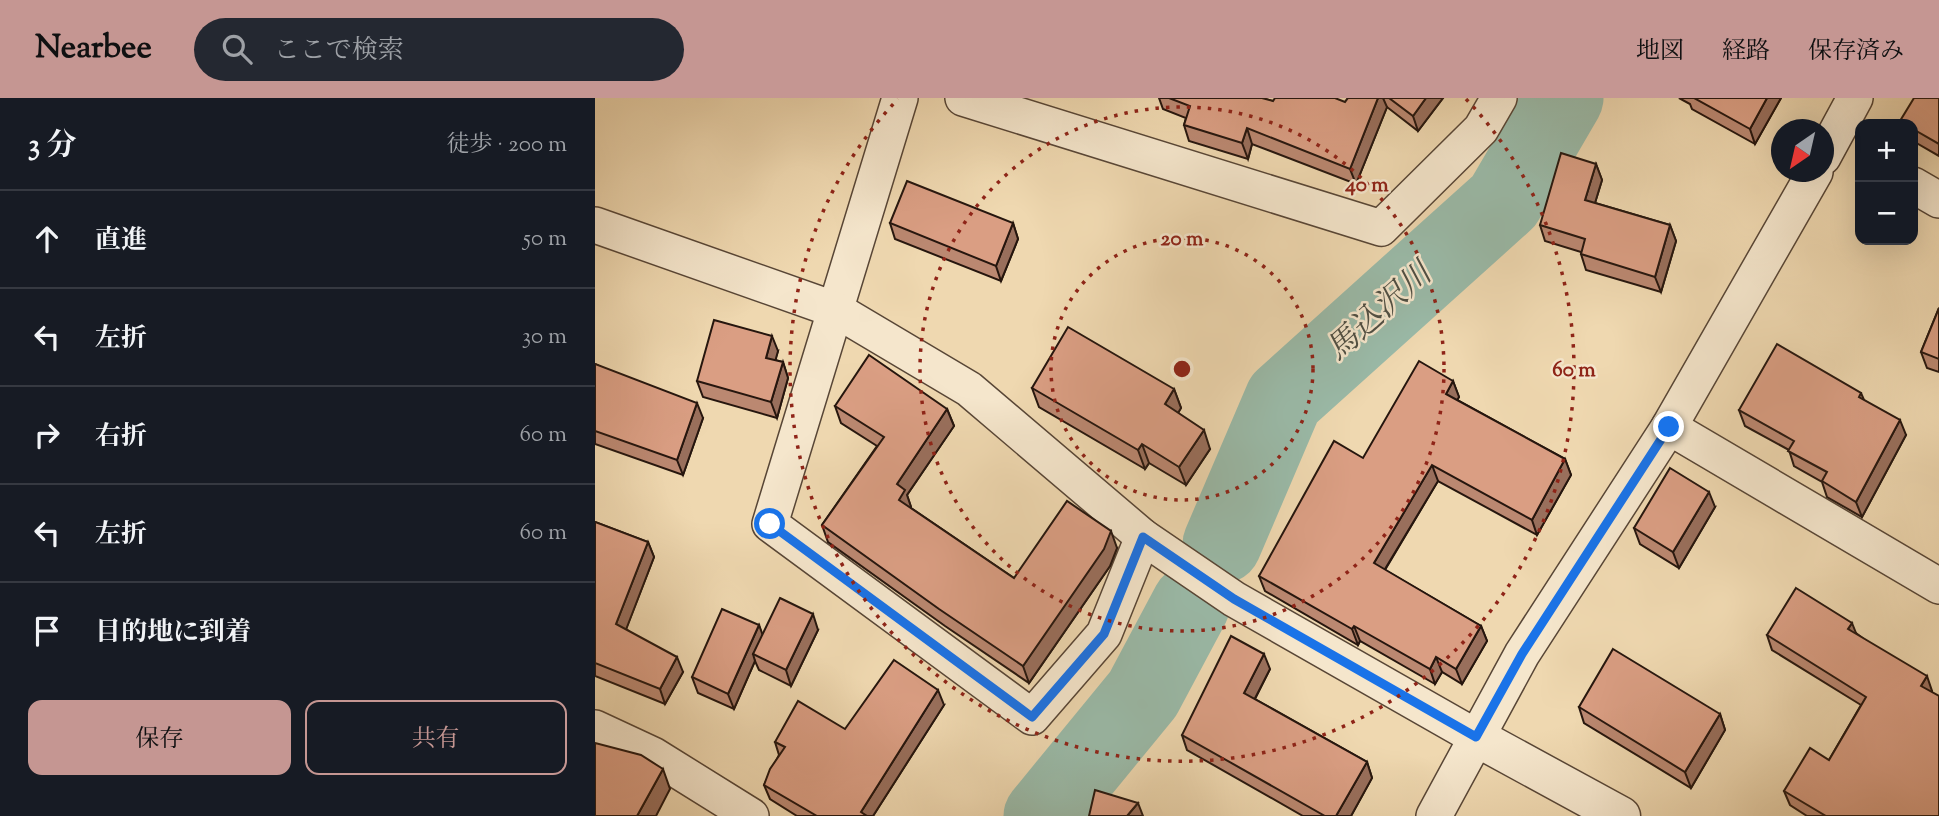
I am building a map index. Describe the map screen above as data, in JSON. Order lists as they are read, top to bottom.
{
  "water": ["馬込沢川"],
  "north": "bottom left",
  "page": {
    "header": "Nearbee",
    "search": "ここで検索",
    "nav": ["地図", "経路", "保存済み"],
    "heading": ["3 分", "徒歩 · 200 m"],
    "map_buttons": ["+", "−"],
    "list": [
      ["直進", "50 m"],
      ["左折", "30 m"],
      ["右折", "60 m"],
      ["左折", "60 m"],
      "目的地に到着"
    ],
    "buttons": ["保存", "共有"]
  },
  "rings": ["40 m", "20 m", "60 m"]
}
